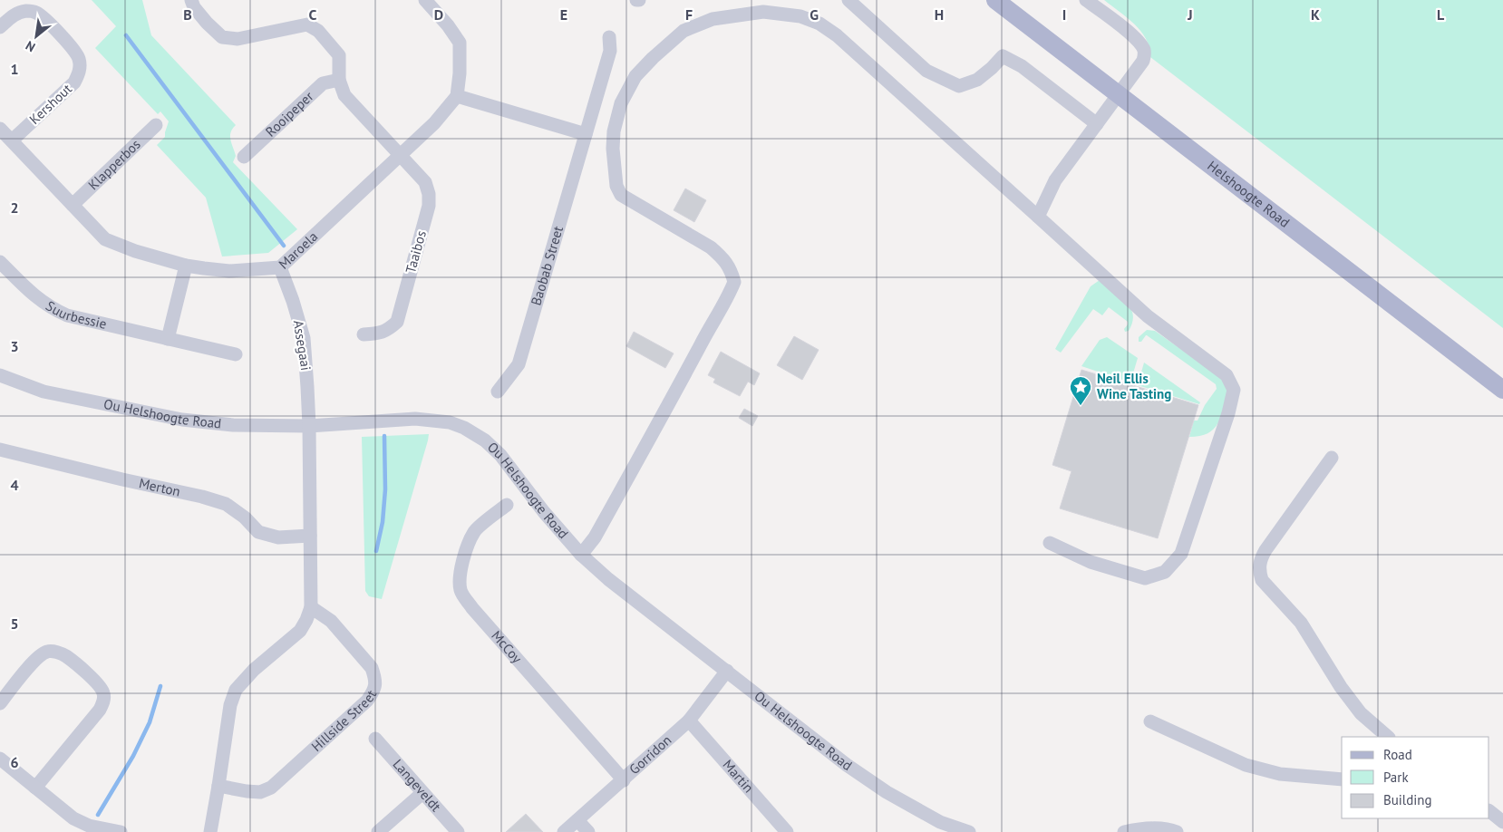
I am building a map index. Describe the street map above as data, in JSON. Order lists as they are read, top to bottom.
{
  "streets": {
    "main road": ["Helshoogte Road"],
    "street": [
      "Kershout",
      "Rooipeper",
      "Klapperbos",
      "Maroela",
      "Taaibos",
      "Baobab Street",
      "Suurbessie",
      "Assegaai",
      "Ou Helshoogte Road",
      "Merton",
      "McCoy",
      "Hillside Street",
      "Gorridon",
      "Martin",
      "Langeveldt"
    ]
  },
  "crossings": [
    ["Kershout", "Maroela"],
    ["Rooipeper", "Taaibos"],
    ["Klapperbos", "Maroela"],
    ["Maroela", "Taaibos"],
    ["Maroela", "Assegaai"],
    ["Assegaai", "Ou Helshoogte Road"],
    ["Ou Helshoogte Road", "Gorridon"],
    ["McCoy", "Gorridon"],
    ["Gorridon", "Martin"]
  ],
  "places": {
    "place": ["Neil Ellis Wine Tasting"]
  },
  "legend": ["Road", "Park", "Building"],
  "north": "bottom left",
  "grid": {
    "columns": [
      "B",
      "C",
      "D",
      "E",
      "F",
      "G",
      "H",
      "I",
      "J",
      "K",
      "L"
    ],
    "rows": [
      "1",
      "2",
      "3",
      "4",
      "5",
      "6"
    ]
  }
}
